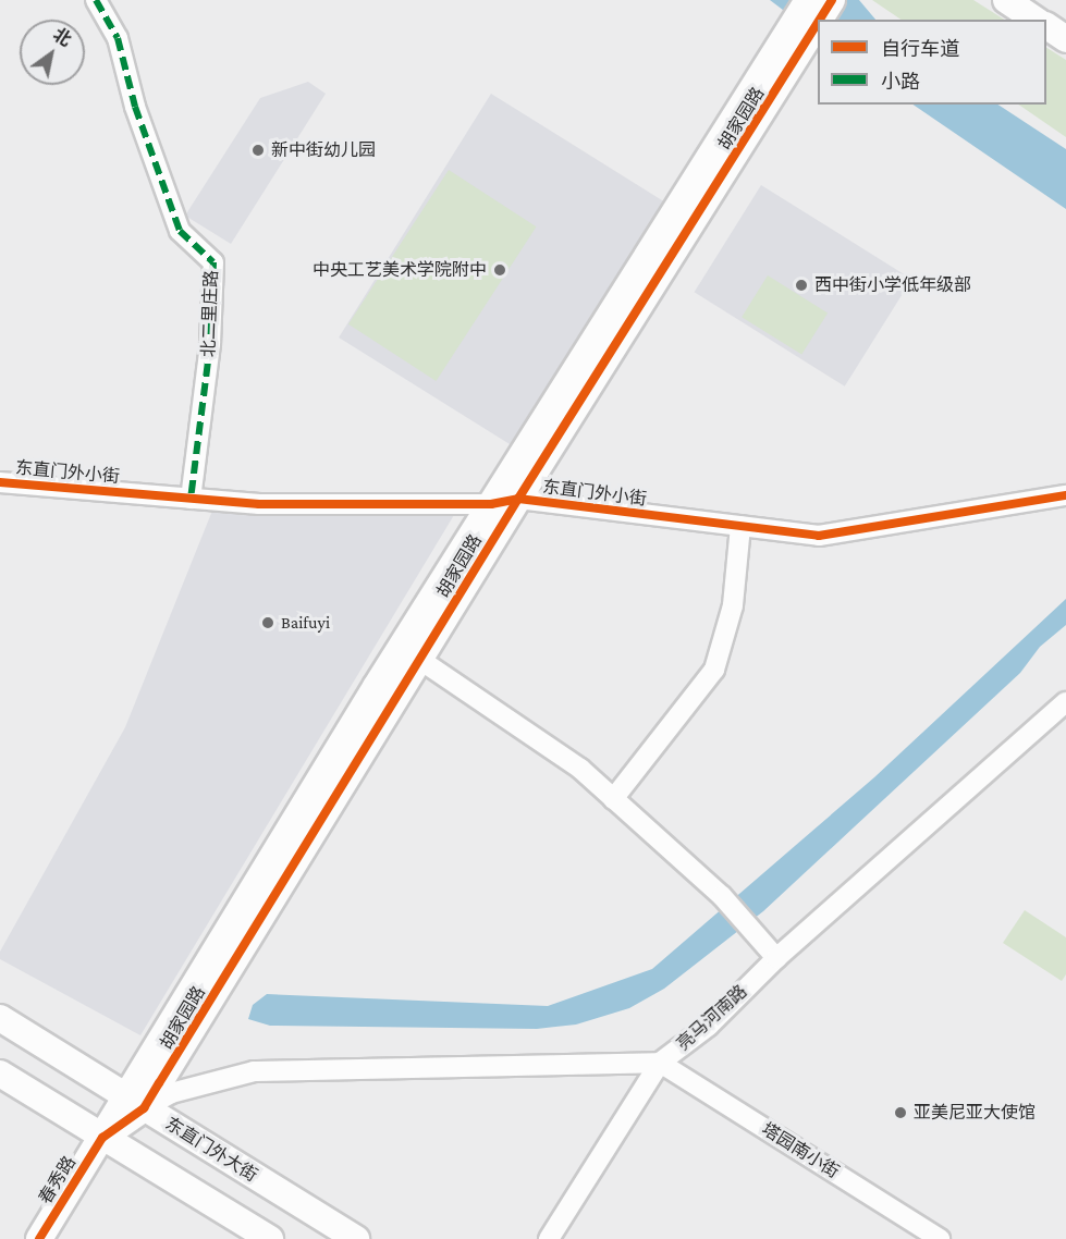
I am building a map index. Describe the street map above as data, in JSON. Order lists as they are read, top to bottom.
{
  "streets": {
    "street": [
      "胡家园路",
      "北二里庄路",
      "东直门外小街",
      "亮马河南路",
      "东直门外大街",
      "塔园南小街",
      "春秀路"
    ]
  },
  "crossings": [
    ["胡家园路", "东直门外小街"],
    ["胡家园路", "亮马河南路"],
    ["胡家园路", "东直门外大街"],
    ["胡家园路", "春秀路"],
    ["北二里庄路", "东直门外小街"],
    ["亮马河南路", "东直门外大街"],
    ["亮马河南路", "塔园南小街"]
  ],
  "places": [
    "新中街幼儿园",
    "中央工艺美术学院附中",
    "西中街小学低年级部",
    "Baifuyi",
    "亚美尼亚大使馆"
  ],
  "legend": ["自行车道", "小路"],
  "north": "top right"
}
